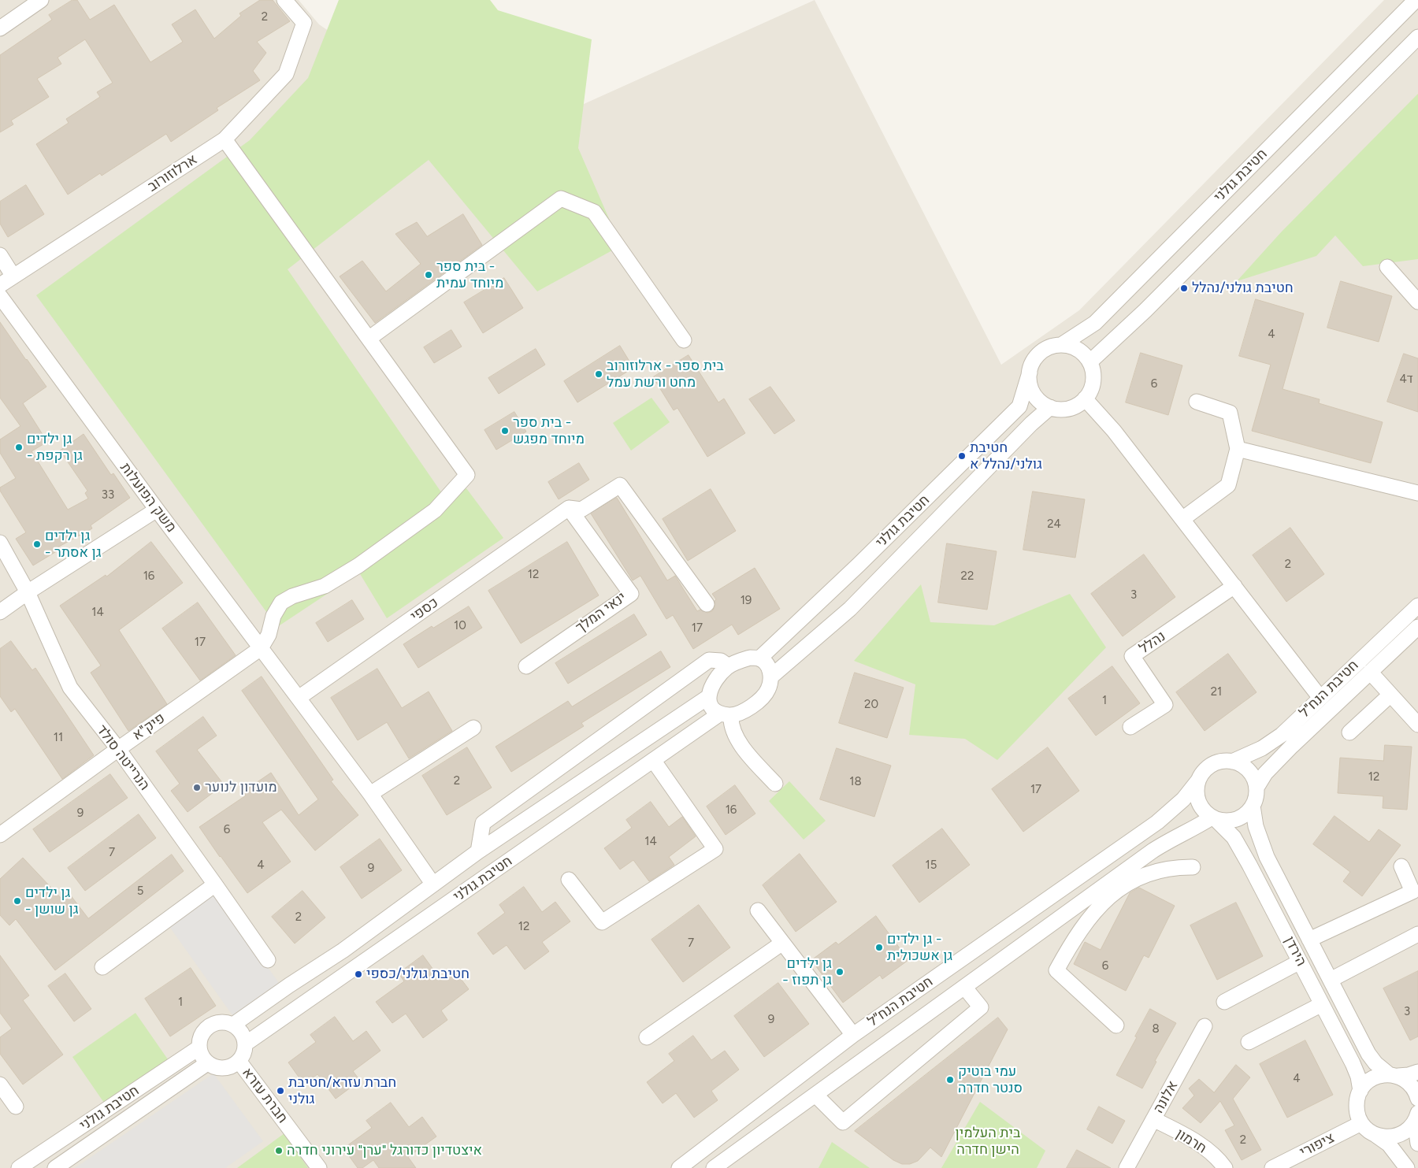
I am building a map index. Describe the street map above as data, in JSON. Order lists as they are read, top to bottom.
{
  "streets": {
    "street": [
      "ארלוזורוב",
      "חטיבת גולני",
      "משק הפועלות",
      "כספי",
      "ינאי המלך",
      "נהלל",
      "חטיבת הנח\"ל",
      "פיק\"א",
      "הנרייטה סולד",
      "הירדן",
      "חטיבת הנח״ל",
      "חברת עזרא",
      "אלונה",
      "חרמון",
      "ציפורי"
    ]
  },
  "crossings": [
    ["חטיבת גולני", "חברת עזרא"],
    ["משק הפועלות", "כספי"],
    ["משק הפועלות", "פיק\"א"],
    ["כספי", "ינאי המלך"],
    ["חטיבת הנח\"ל", "הירדן"],
    ["חטיבת הנח\"ל", "חטיבת הנח״ל"],
    ["פיק\"א", "הנרייטה סולד"],
    ["הירדן", "חטיבת הנח״ל"],
    ["אלונה", "חרמון"]
  ],
  "parks": ["בית העלמין הישן חדרה"],
  "places": [
    "בית ספר - מיוחד עמית",
    "חטיבת גולני/נהלל",
    "בית ספר - ארלוזורוב מחט ורשת עמל",
    "בית ספר - מיוחד מפגש",
    "גן ילדים - גן רקפת",
    "חטיבת גולני/נהלל א",
    "גן ילדים - גן אסתר",
    "מועדון לנוער",
    "גן ילדים - גן שושן",
    "גן ילדים - גן אשכולית",
    "גן ילדים - גן תפוז",
    "חטיבת גולני/כספי",
    "עמי בוטיק סנטר חדרה",
    "חברת עזרא/חטיבת גולני",
    "איצטדיון כדורגל \"ערן\" עירוני חדרה"
  ],
  "house_numbers": [
    "2",
    "4",
    "4ד",
    "6",
    "33",
    "24",
    "2",
    "12",
    "16",
    "22",
    "3",
    "19",
    "14",
    "10",
    "17",
    "17",
    "21",
    "1",
    "20",
    "11",
    "12",
    "2",
    "18",
    "17",
    "16",
    "9",
    "6",
    "14",
    "7",
    "4",
    "15",
    "9",
    "5",
    "2",
    "12",
    "7",
    "6",
    "1",
    "3",
    "9",
    "8",
    "4",
    "2"
  ]
}
